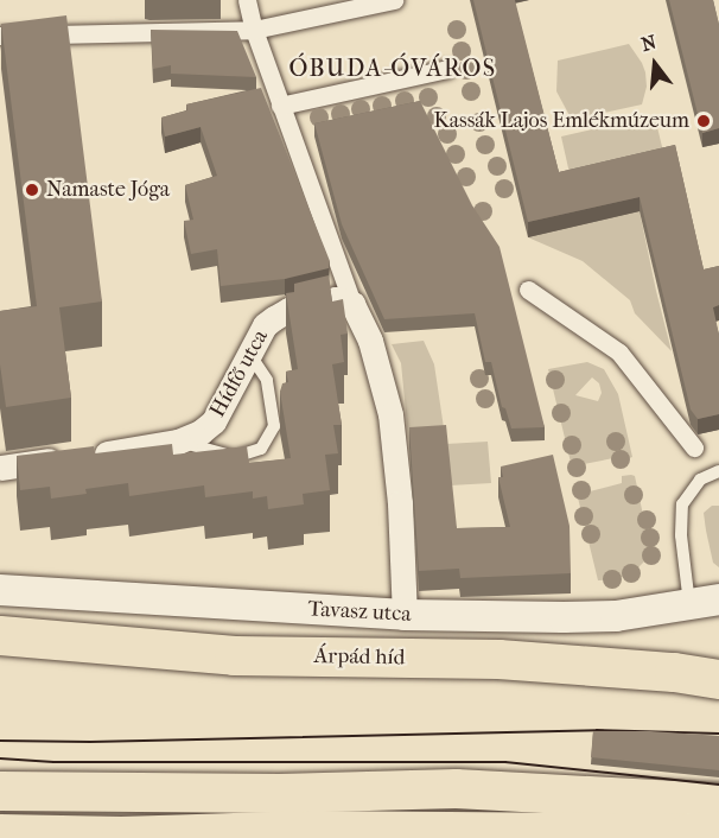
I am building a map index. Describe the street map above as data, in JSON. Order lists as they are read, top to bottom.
{
  "streets": {
    "main road": ["Árpád híd"],
    "street": ["Hídfő utca", "Tavasz utca"]
  },
  "districts": ["ÓBUDA-ÓVÁROS"],
  "places": ["Kassák Lajos Emlékmúzeum", "Namaste Jóga"],
  "north": "top"
}
